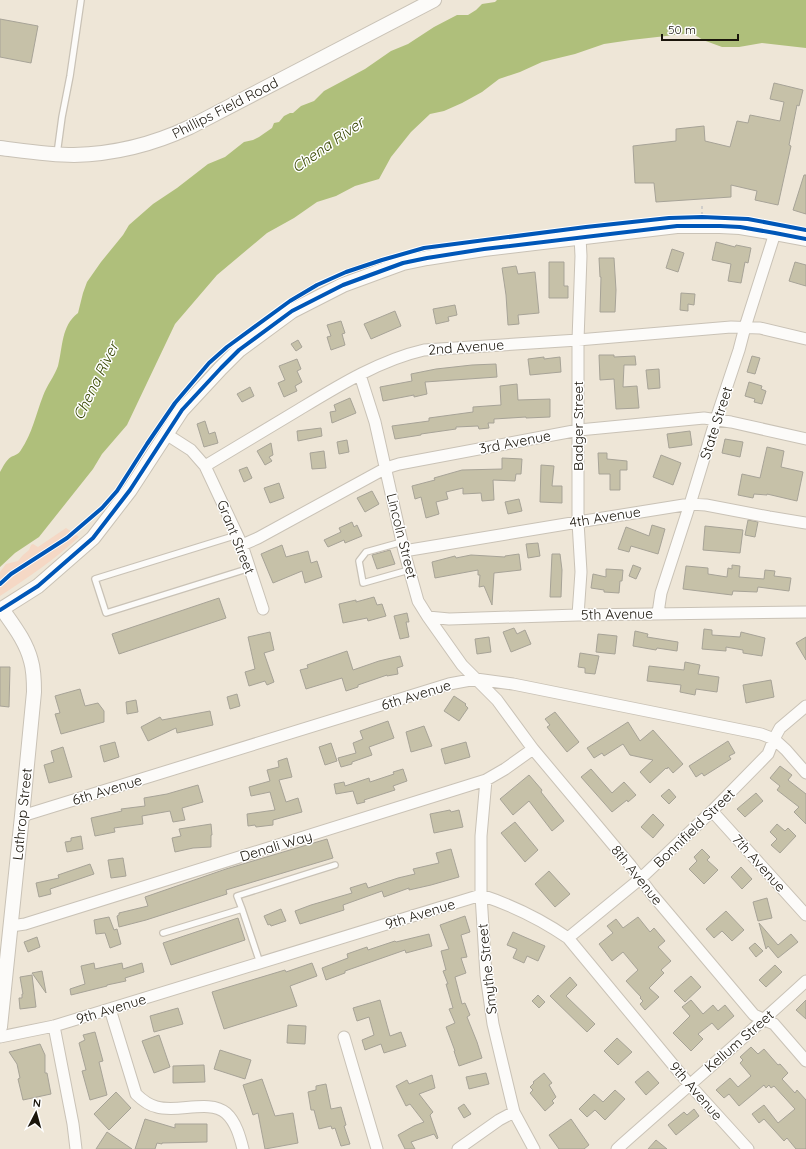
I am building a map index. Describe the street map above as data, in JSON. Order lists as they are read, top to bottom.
{
  "streets": {
    "street": [
      "Phillips Field Road",
      "2nd Avenue",
      "State Street",
      "Badger Street",
      "3rd Avenue",
      "4th Avenue",
      "Lincoln Street",
      "Grant Street",
      "5th Avenue",
      "6th Avenue",
      "Lathrop Street",
      "Bonnifield Street",
      "Denali Way",
      "7th Avenue",
      "8th Avenue",
      "9th Avenue",
      "Smythe Street",
      "Kellum Street"
    ]
  },
  "crossings": [
    ["2nd Avenue", "State Street"],
    ["2nd Avenue", "Badger Street"],
    ["2nd Avenue", "Lincoln Street"],
    ["2nd Avenue", "Grant Street"],
    ["State Street", "3rd Avenue"],
    ["State Street", "4th Avenue"],
    ["State Street", "5th Avenue"],
    ["Badger Street", "3rd Avenue"],
    ["Badger Street", "4th Avenue"],
    ["Badger Street", "5th Avenue"],
    ["3rd Avenue", "Lincoln Street"],
    ["3rd Avenue", "Grant Street"],
    ["4th Avenue", "Lincoln Street"],
    ["Lincoln Street", "5th Avenue"],
    ["Lincoln Street", "6th Avenue"],
    ["Lincoln Street", "8th Avenue"],
    ["6th Avenue", "Lathrop Street"],
    ["6th Avenue", "Bonnifield Street"],
    ["6th Avenue", "8th Avenue"],
    ["Lathrop Street", "Denali Way"],
    ["Bonnifield Street", "7th Avenue"],
    ["Bonnifield Street", "8th Avenue"],
    ["Bonnifield Street", "9th Avenue"],
    ["Denali Way", "8th Avenue"],
    ["Denali Way", "Smythe Street"],
    ["8th Avenue", "Kellum Street"],
    ["9th Avenue", "Smythe Street"],
    ["9th Avenue", "Kellum Street"]
  ],
  "water": ["Chena River"],
  "scale_bar": "50 m",
  "north": "top"
}
